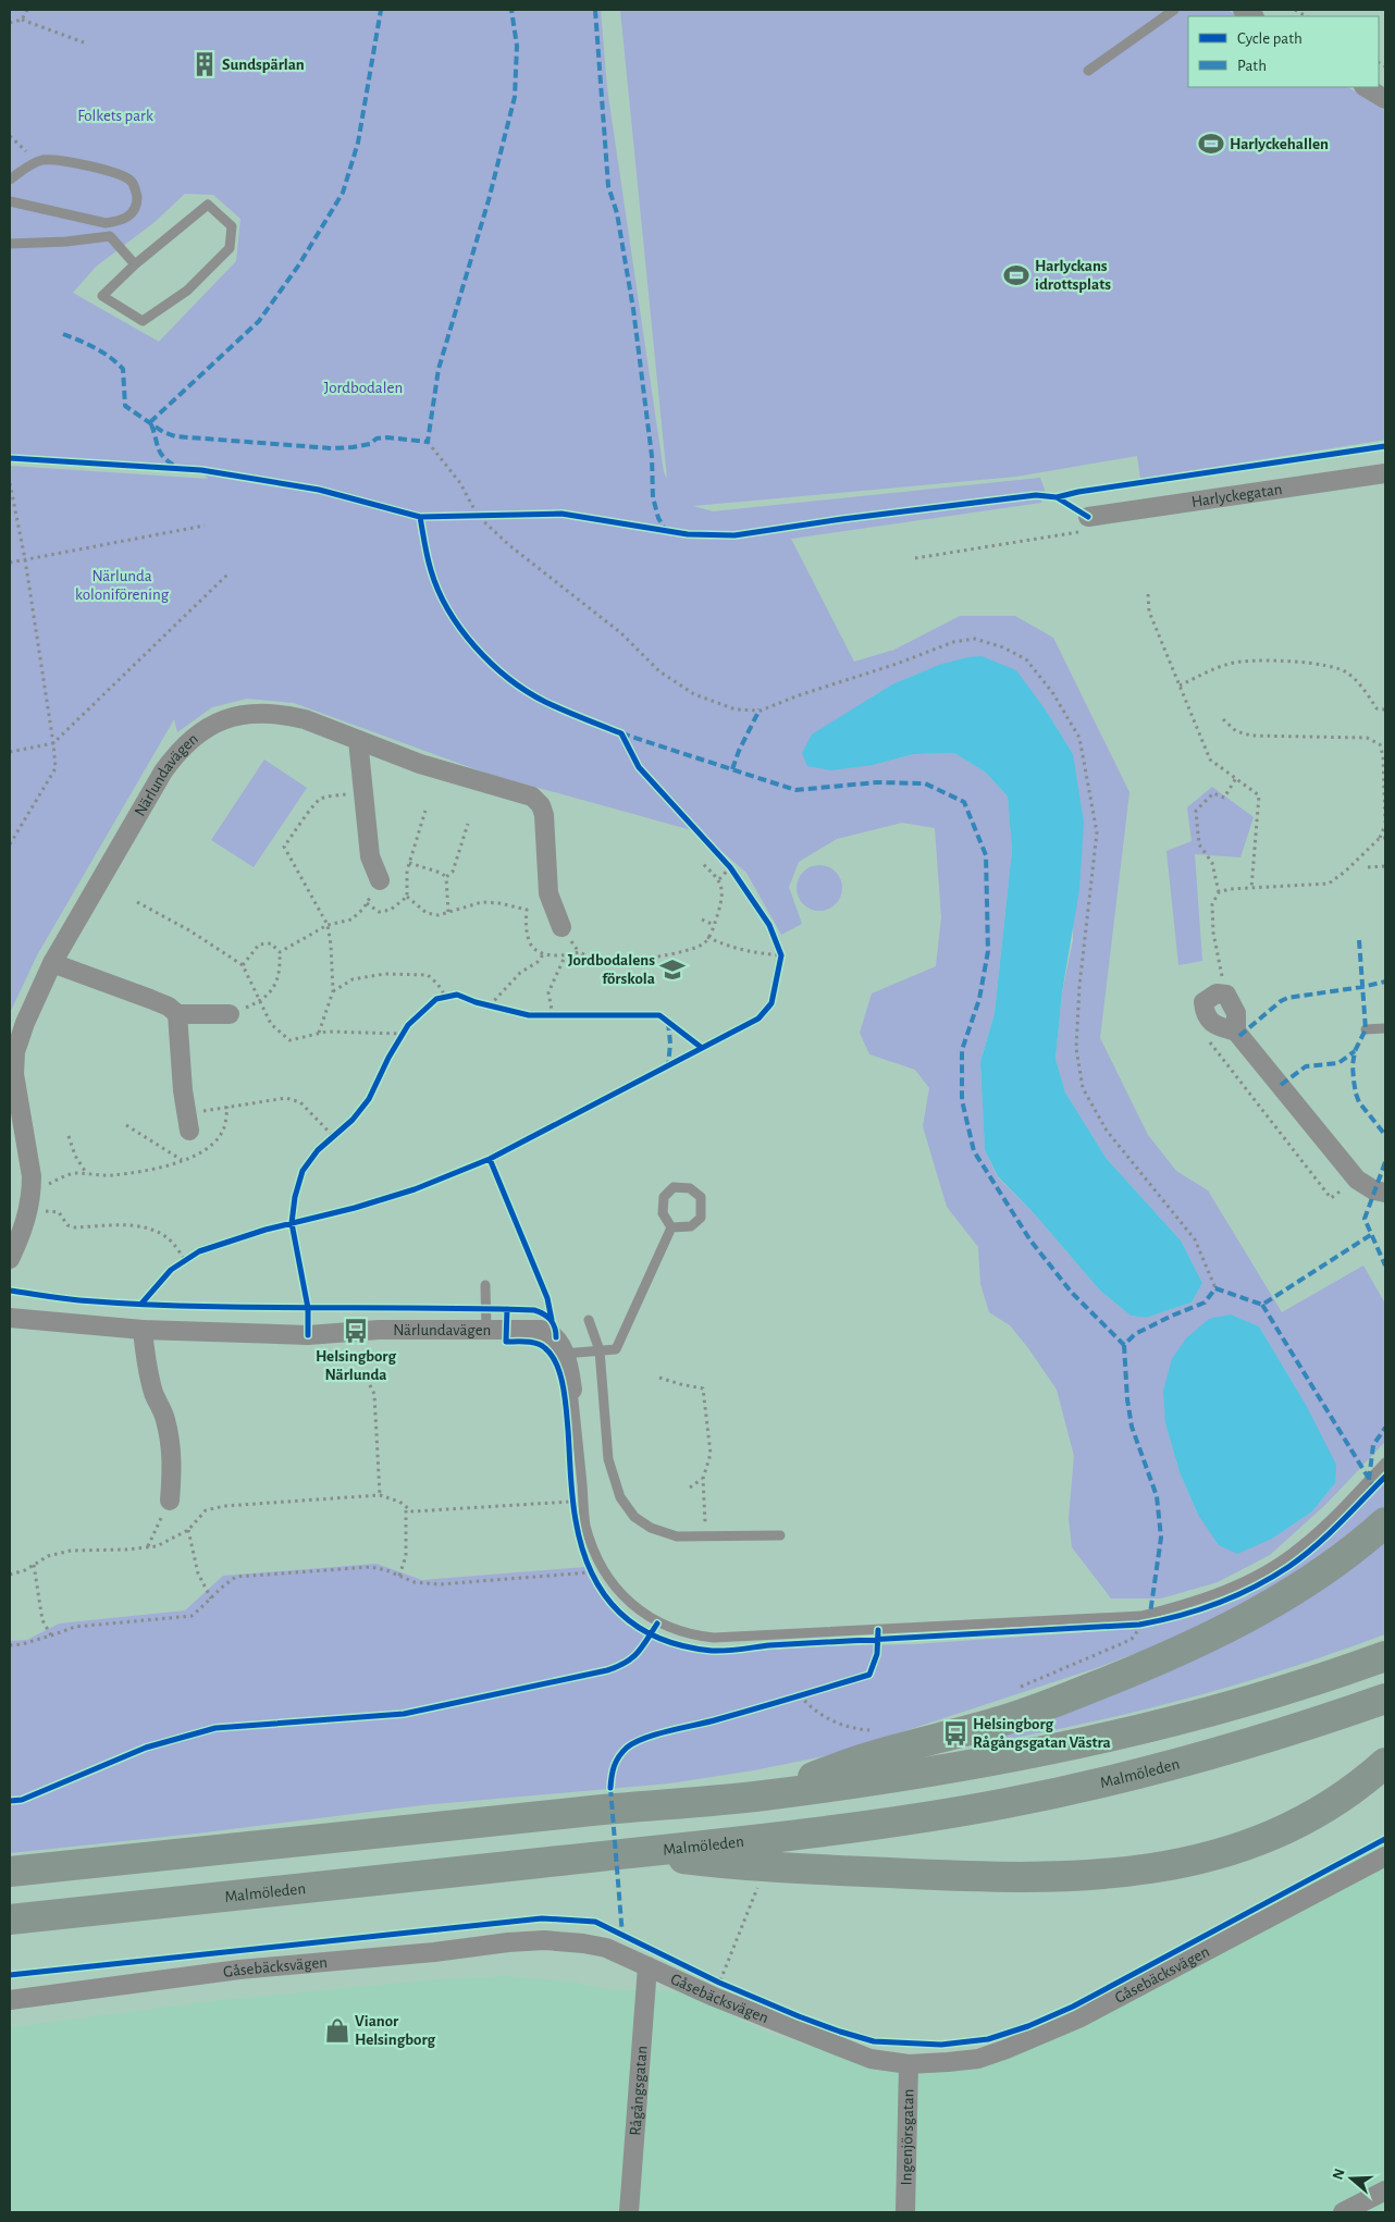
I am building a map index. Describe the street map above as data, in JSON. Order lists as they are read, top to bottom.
{
  "streets": {
    "highway": ["Malmöleden"],
    "street": [
      "Harlyckegatan",
      "Närlundavägen",
      "Gåsebäcksvägen",
      "Rågångsgatan",
      "Ingenjörsgatan"
    ]
  },
  "crossings": [
    ["Gåsebäcksvägen", "Rågångsgatan"],
    ["Gåsebäcksvägen", "Ingenjörsgatan"]
  ],
  "parks": ["Folkets park", "Jordbodalen", "Närlunda koloniförening"],
  "places": {
    "building": ["Sundspärlan"],
    "sports": ["Harlyckehallen", "Harlyckans idrottsplats"],
    "school or university": ["Jordbodalens förskola"],
    "bus stop": ["Helsingborg Närlunda", "Helsingborg Rågångsgatan Västra"],
    "shop": ["Vianor Helsingborg"]
  },
  "legend": ["Cycle path", "Path"],
  "north": "left"
}
